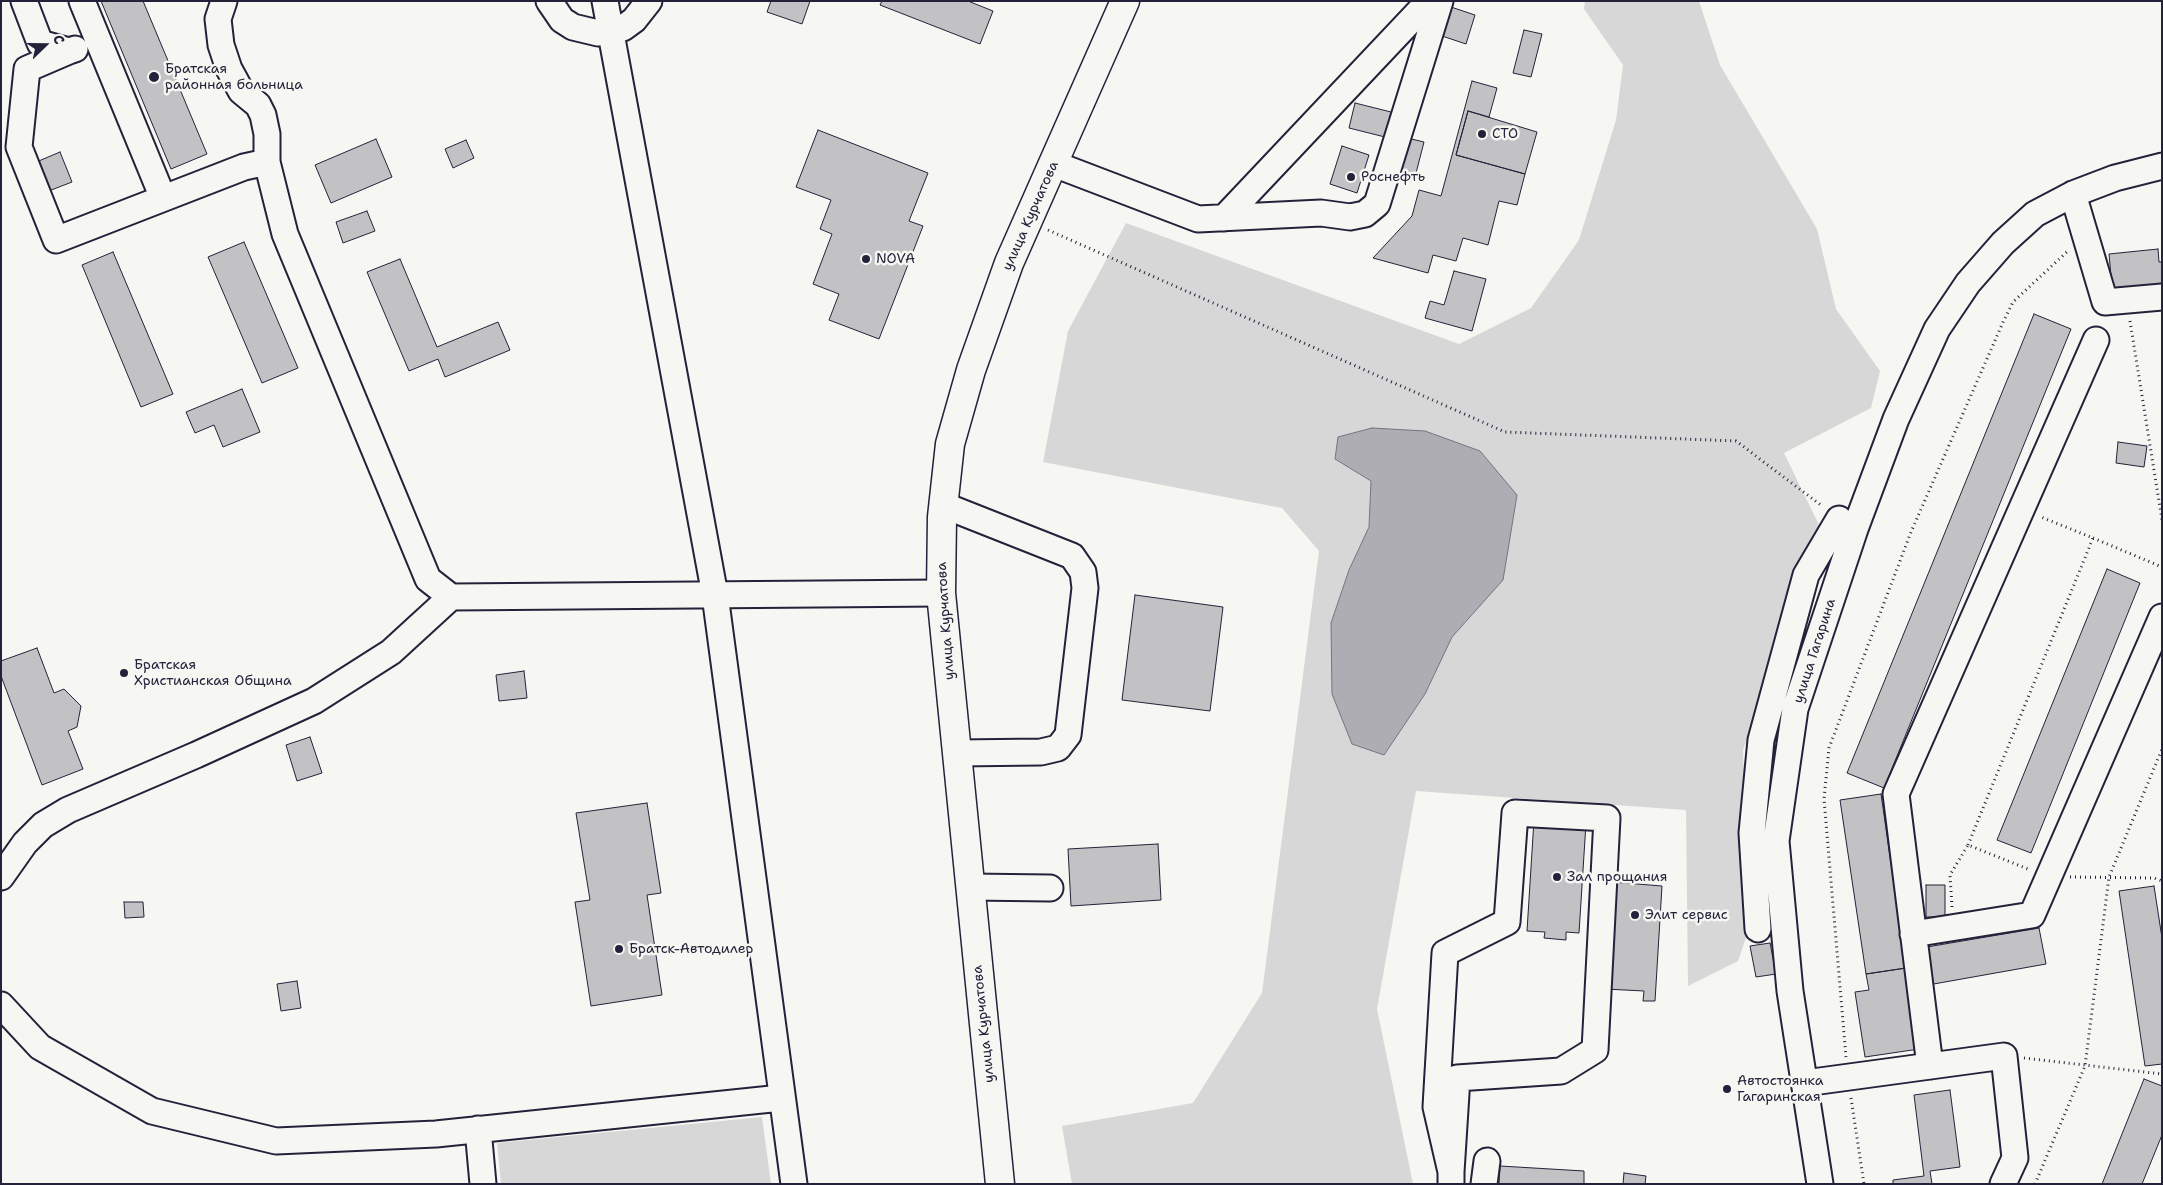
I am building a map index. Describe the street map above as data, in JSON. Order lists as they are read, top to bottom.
{
  "streets": {
    "main road": ["улица Курчатова"],
    "street": ["улица Гагарина"]
  },
  "places": [
    "Братская районная больница",
    "СТО",
    "Роснефть",
    "NOVA",
    "Братская Христианская Община",
    "Зал прощания",
    "Элит сервис",
    "Братск-Автодилер",
    "Автостоянка Гагаринская"
  ],
  "north": "right"
}
